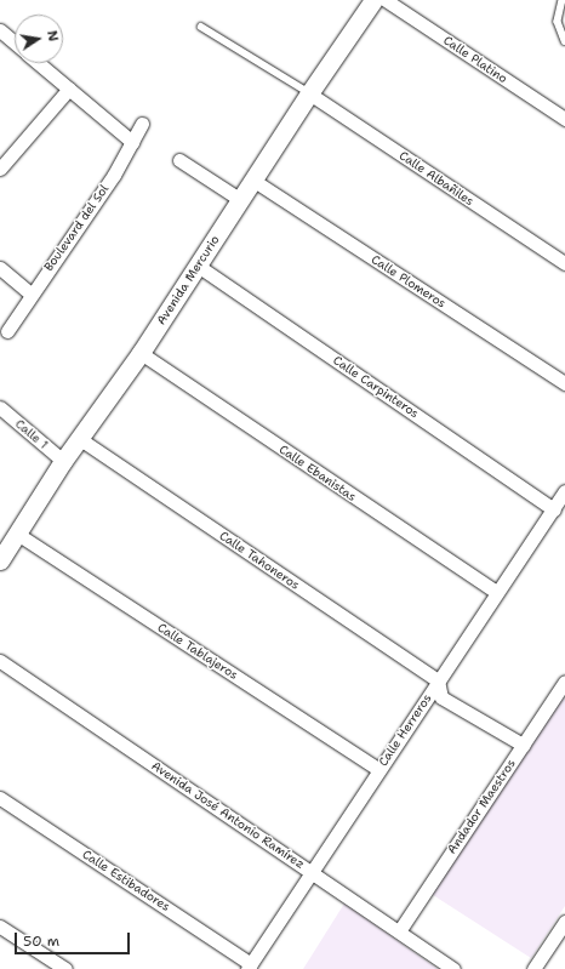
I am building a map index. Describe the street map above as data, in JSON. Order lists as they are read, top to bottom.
{
  "streets": {
    "street": [
      "Calle Platino",
      "Calle Albañiles",
      "Boulevard del Sol",
      "Avenida Mercurio",
      "Calle Plomeros",
      "Calle Carpinteros",
      "Calle 1",
      "Calle Ebanistas",
      "Calle Tahoneros",
      "Calle Tablajeros",
      "Calle Herreros",
      "Andador Maestros",
      "Avenida José Antonio Ramírez",
      "Calle Estibadores"
    ]
  },
  "crossings": [
    ["Calle Albañiles", "Avenida Mercurio"],
    ["Avenida Mercurio", "Calle Plomeros"],
    ["Avenida Mercurio", "Calle Carpinteros"],
    ["Avenida Mercurio", "Calle 1"],
    ["Avenida Mercurio", "Calle Ebanistas"],
    ["Avenida Mercurio", "Calle Tahoneros"],
    ["Avenida Mercurio", "Calle Tablajeros"],
    ["Calle Carpinteros", "Calle Herreros"],
    ["Calle Ebanistas", "Calle Herreros"],
    ["Calle Tahoneros", "Calle Herreros"],
    ["Calle Tablajeros", "Calle Herreros"],
    ["Calle Herreros", "Avenida José Antonio Ramírez"],
    ["Calle Herreros", "Calle Estibadores"],
    ["Andador Maestros", "Avenida José Antonio Ramírez"]
  ],
  "scale_bar": "50 m",
  "north": "right"
}
